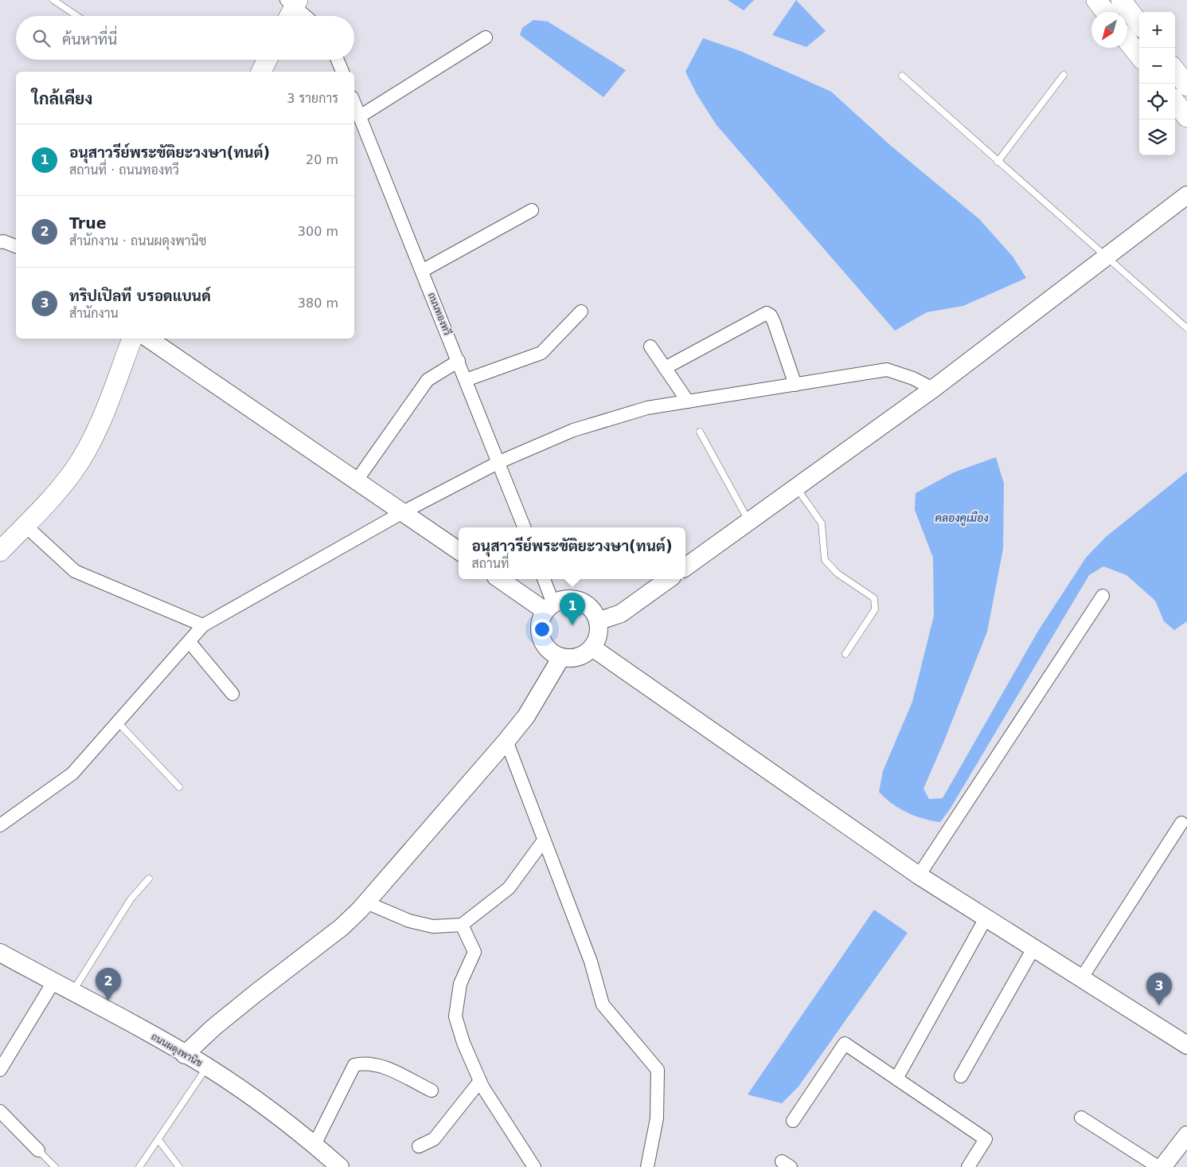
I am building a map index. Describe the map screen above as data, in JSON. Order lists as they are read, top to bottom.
{
  "streets": {
    "street": ["ถนนทองทวี", "ถนนผดุงพานิช"]
  },
  "water": ["คลองคูเมือง"],
  "north": "bottom left",
  "page": {
    "map_buttons": ["+", "−"],
    "search": "ค้นหาที่นี่",
    "heading": ["ใกล้เคียง", "3 รายการ"],
    "list": [
      {
        "mark": "1",
        "name": "อนุสาวรีย์พระขัติยะวงษา(ทนต์)",
        "note": "สถานที่ · ถนนทองทวี",
        "value": "20 m"
      },
      {
        "mark": "2",
        "name": "True",
        "note": "สำนักงาน · ถนนผดุงพานิช",
        "value": "300 m"
      },
      {
        "mark": "3",
        "name": "ทริปเปิลที บรอดแบนด์",
        "note": "สำนักงาน",
        "value": "380 m"
      }
    ],
    "popup": ["อนุสาวรีย์พระขัติยะวงษา(ทนต์)", "สถานที่"],
    "pins": ["1", "2", "3"]
  }
}
